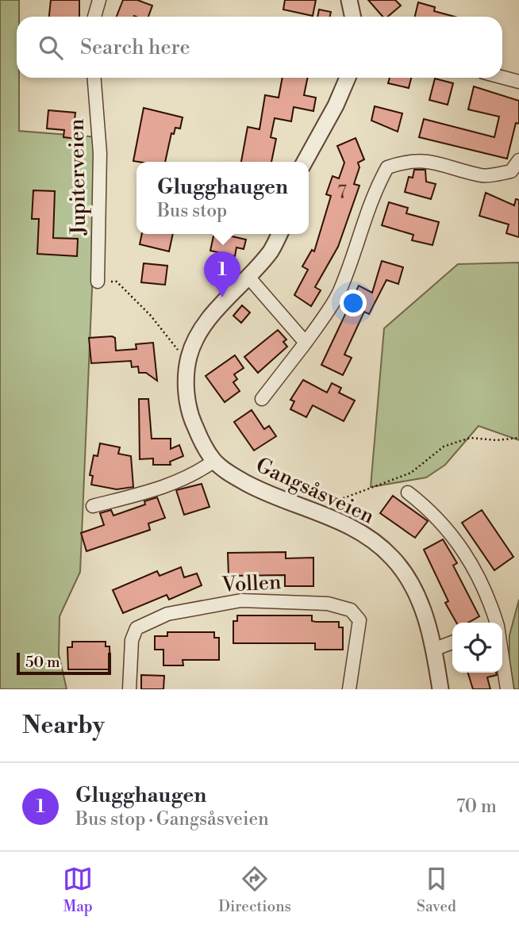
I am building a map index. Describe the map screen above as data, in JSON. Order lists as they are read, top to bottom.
{
  "streets": {
    "street": ["Jupiterveien", "Gangsåsveien", "Vollen"]
  },
  "house_numbers": ["7"],
  "scale_bar": "50 m",
  "page": {
    "search": "Search here",
    "popup": ["Glugghaugen", "Bus stop"],
    "pins": "1",
    "scale": "50 m",
    "heading": "Nearby",
    "list": [
      {
        "mark": "1",
        "name": "Glugghaugen",
        "note": "Bus stop · Gangsåsveien",
        "value": "70 m"
      }
    ],
    "nav": ["Map", "Directions", "Saved"]
  }
}
